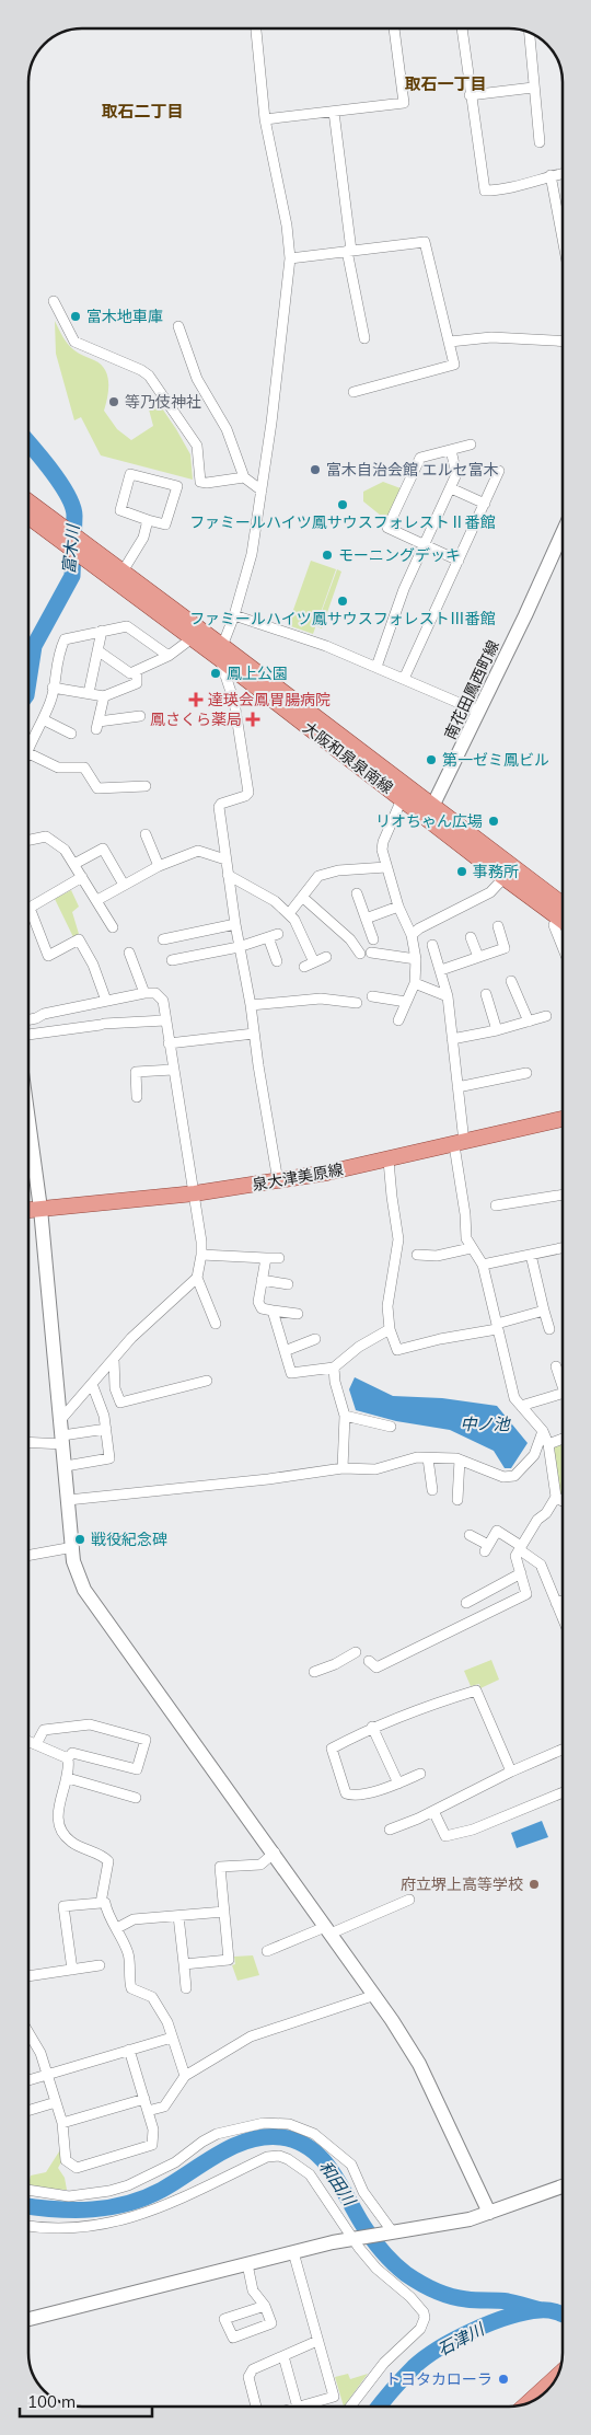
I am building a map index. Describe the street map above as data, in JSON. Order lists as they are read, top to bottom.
{
  "streets": {
    "main road": ["大阪和泉泉南線", "泉大津美原線"],
    "street": ["南花田鳳西町線"]
  },
  "crossings": [
    ["南花田鳳西町線", "大阪和泉泉南線"]
  ],
  "districts": ["取石一丁目", "取石二丁目"],
  "water": [
    "富木川",
    "中ノ池",
    "和田川",
    "石津川"
  ],
  "places": {
    "other": [
      "富木地車庫",
      "等乃伎神社",
      "富木自治会館 エルセ富木",
      "ファミールハイツ鳳サウスフォレストⅡ番館",
      "モーニングデッキ",
      "ファミールハイツ鳳サウスフォレストⅢ番館",
      "鳳上公園",
      "第一ゼミ鳳ビル",
      "リオちゃん広場",
      "事務所",
      "戦役紀念碑",
      "府立堺上高等学校",
      "トヨタカローラ"
    ],
    "health": ["達瑛会鳳胃腸病院", "鳳さくら薬局"]
  },
  "scale_bar": "100 m"
}
